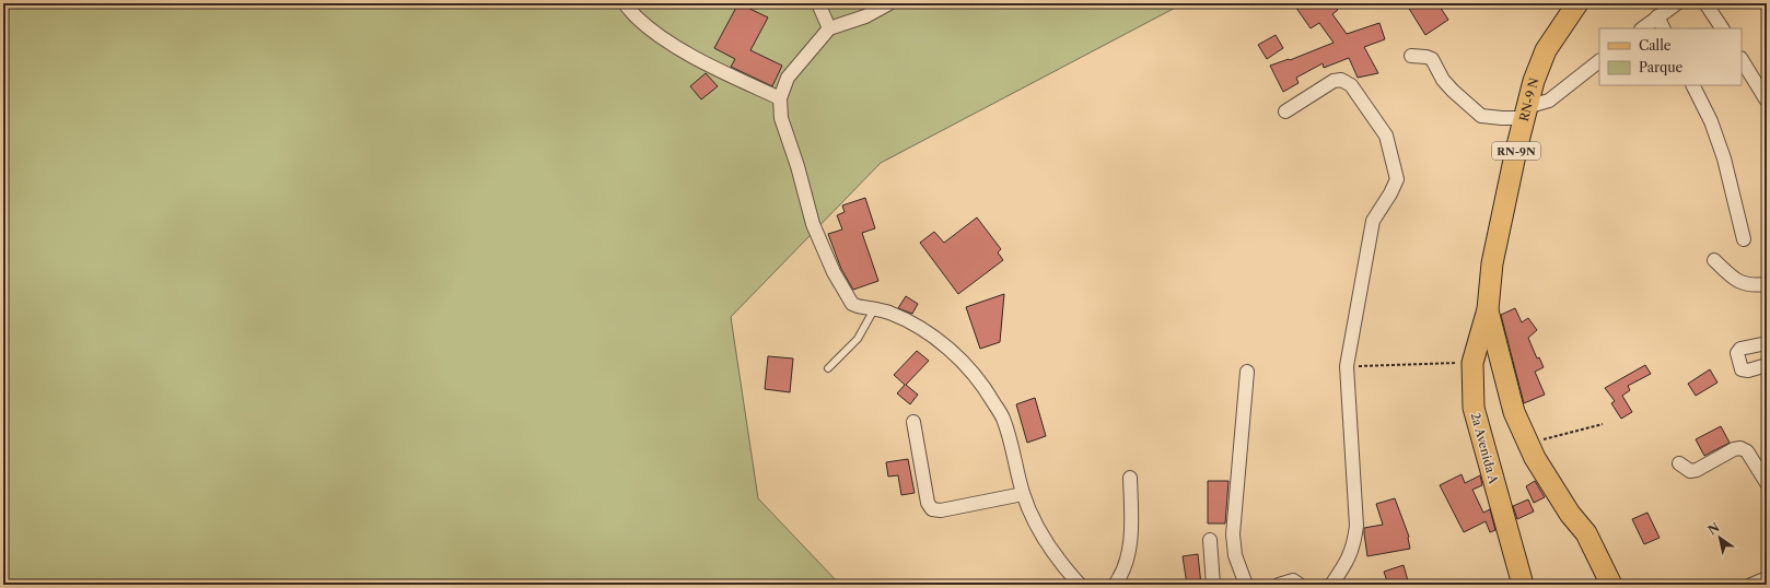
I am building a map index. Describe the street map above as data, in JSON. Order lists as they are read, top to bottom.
{
  "streets": {
    "main road": ["RN-9 N", "RN-9N", "2a Avenida A"]
  },
  "crossings": [
    ["RN-9 N", "RN-9N"],
    ["RN-9 N", "2a Avenida A"],
    ["RN-9N", "2a Avenida A"]
  ],
  "legend": ["Calle", "Parque"],
  "north": "top left"
}
